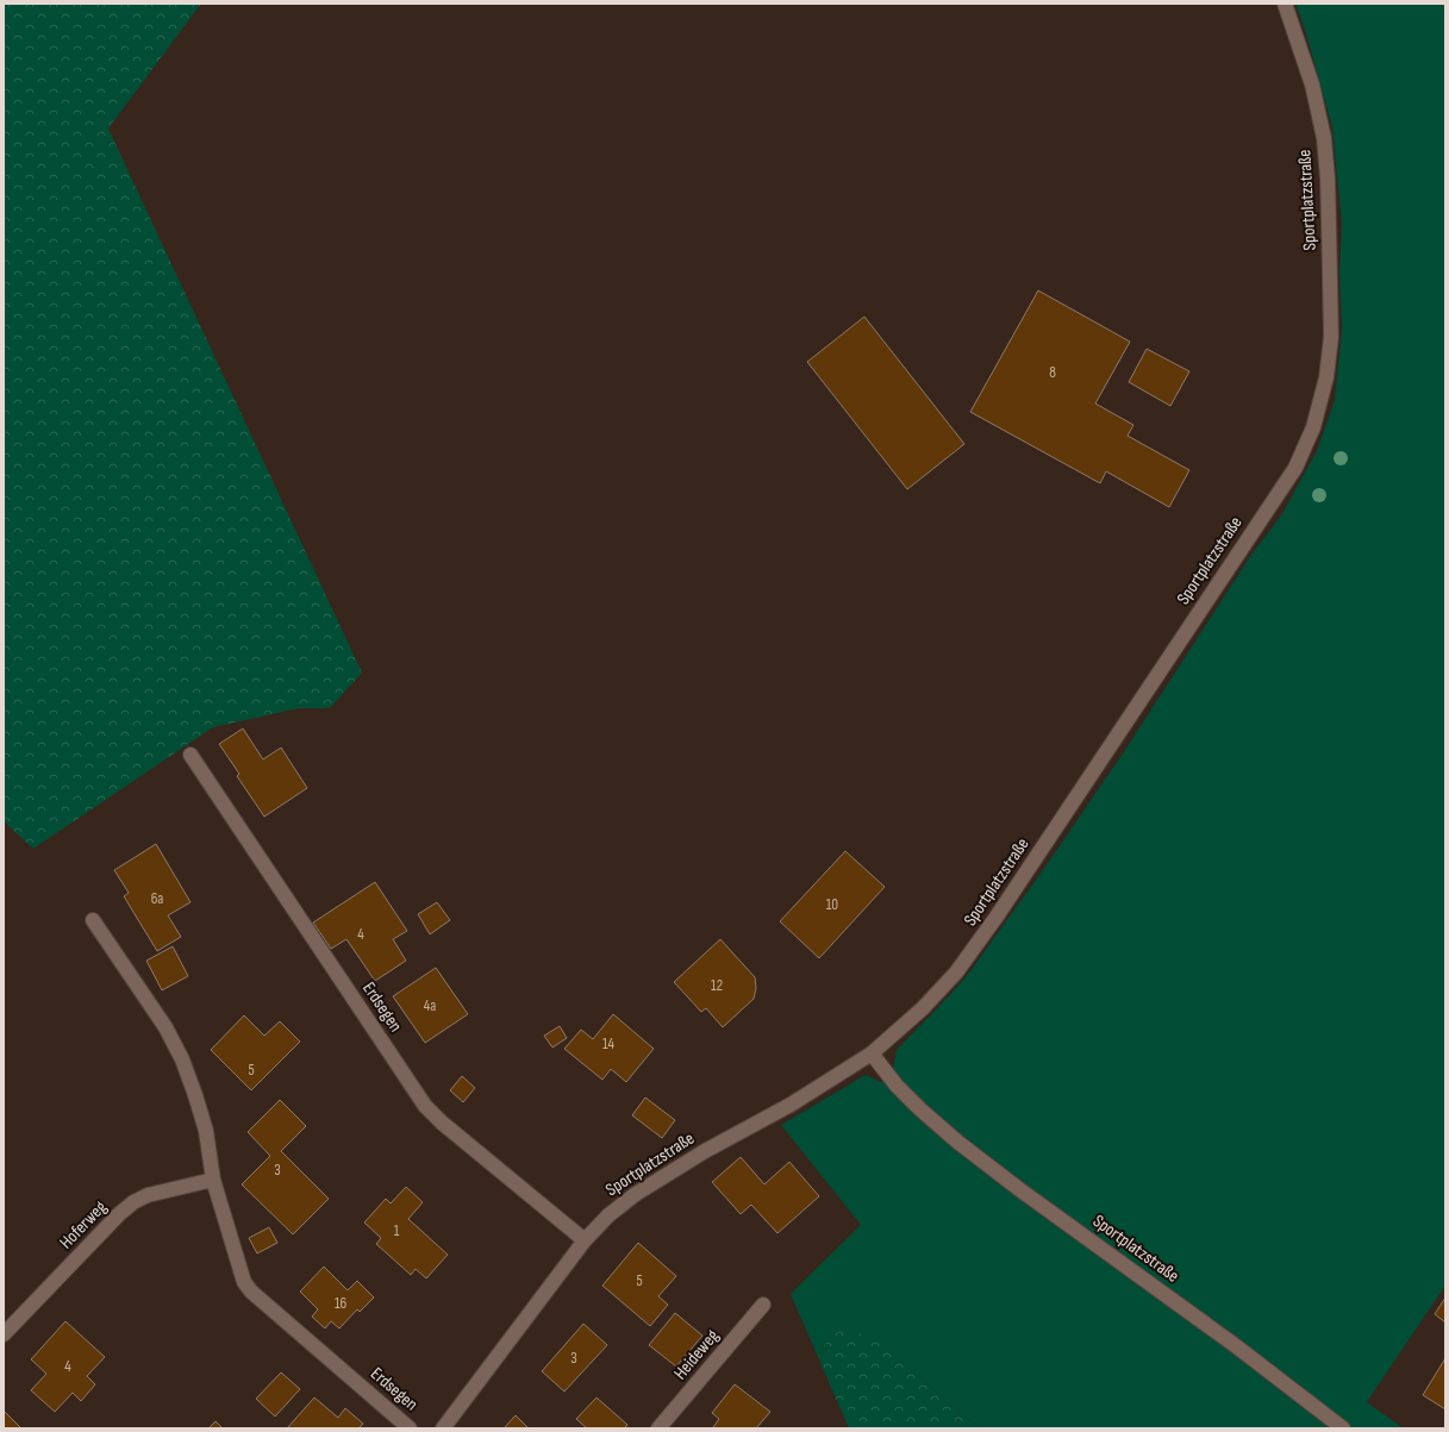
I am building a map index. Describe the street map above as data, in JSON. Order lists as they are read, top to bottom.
{
  "streets": {
    "street": [
      "Sportplatzstraße",
      "Erdsegen",
      "Hoferweg",
      "Heideweg"
    ]
  },
  "crossings": [
    ["Sportplatzstraße", "Erdsegen"],
    ["Erdsegen", "Hoferweg"]
  ],
  "house_numbers": [
    "8",
    "6a",
    "10",
    "4",
    "12",
    "4a",
    "14",
    "5",
    "3",
    "1",
    "5",
    "16",
    "3",
    "4"
  ]
}
